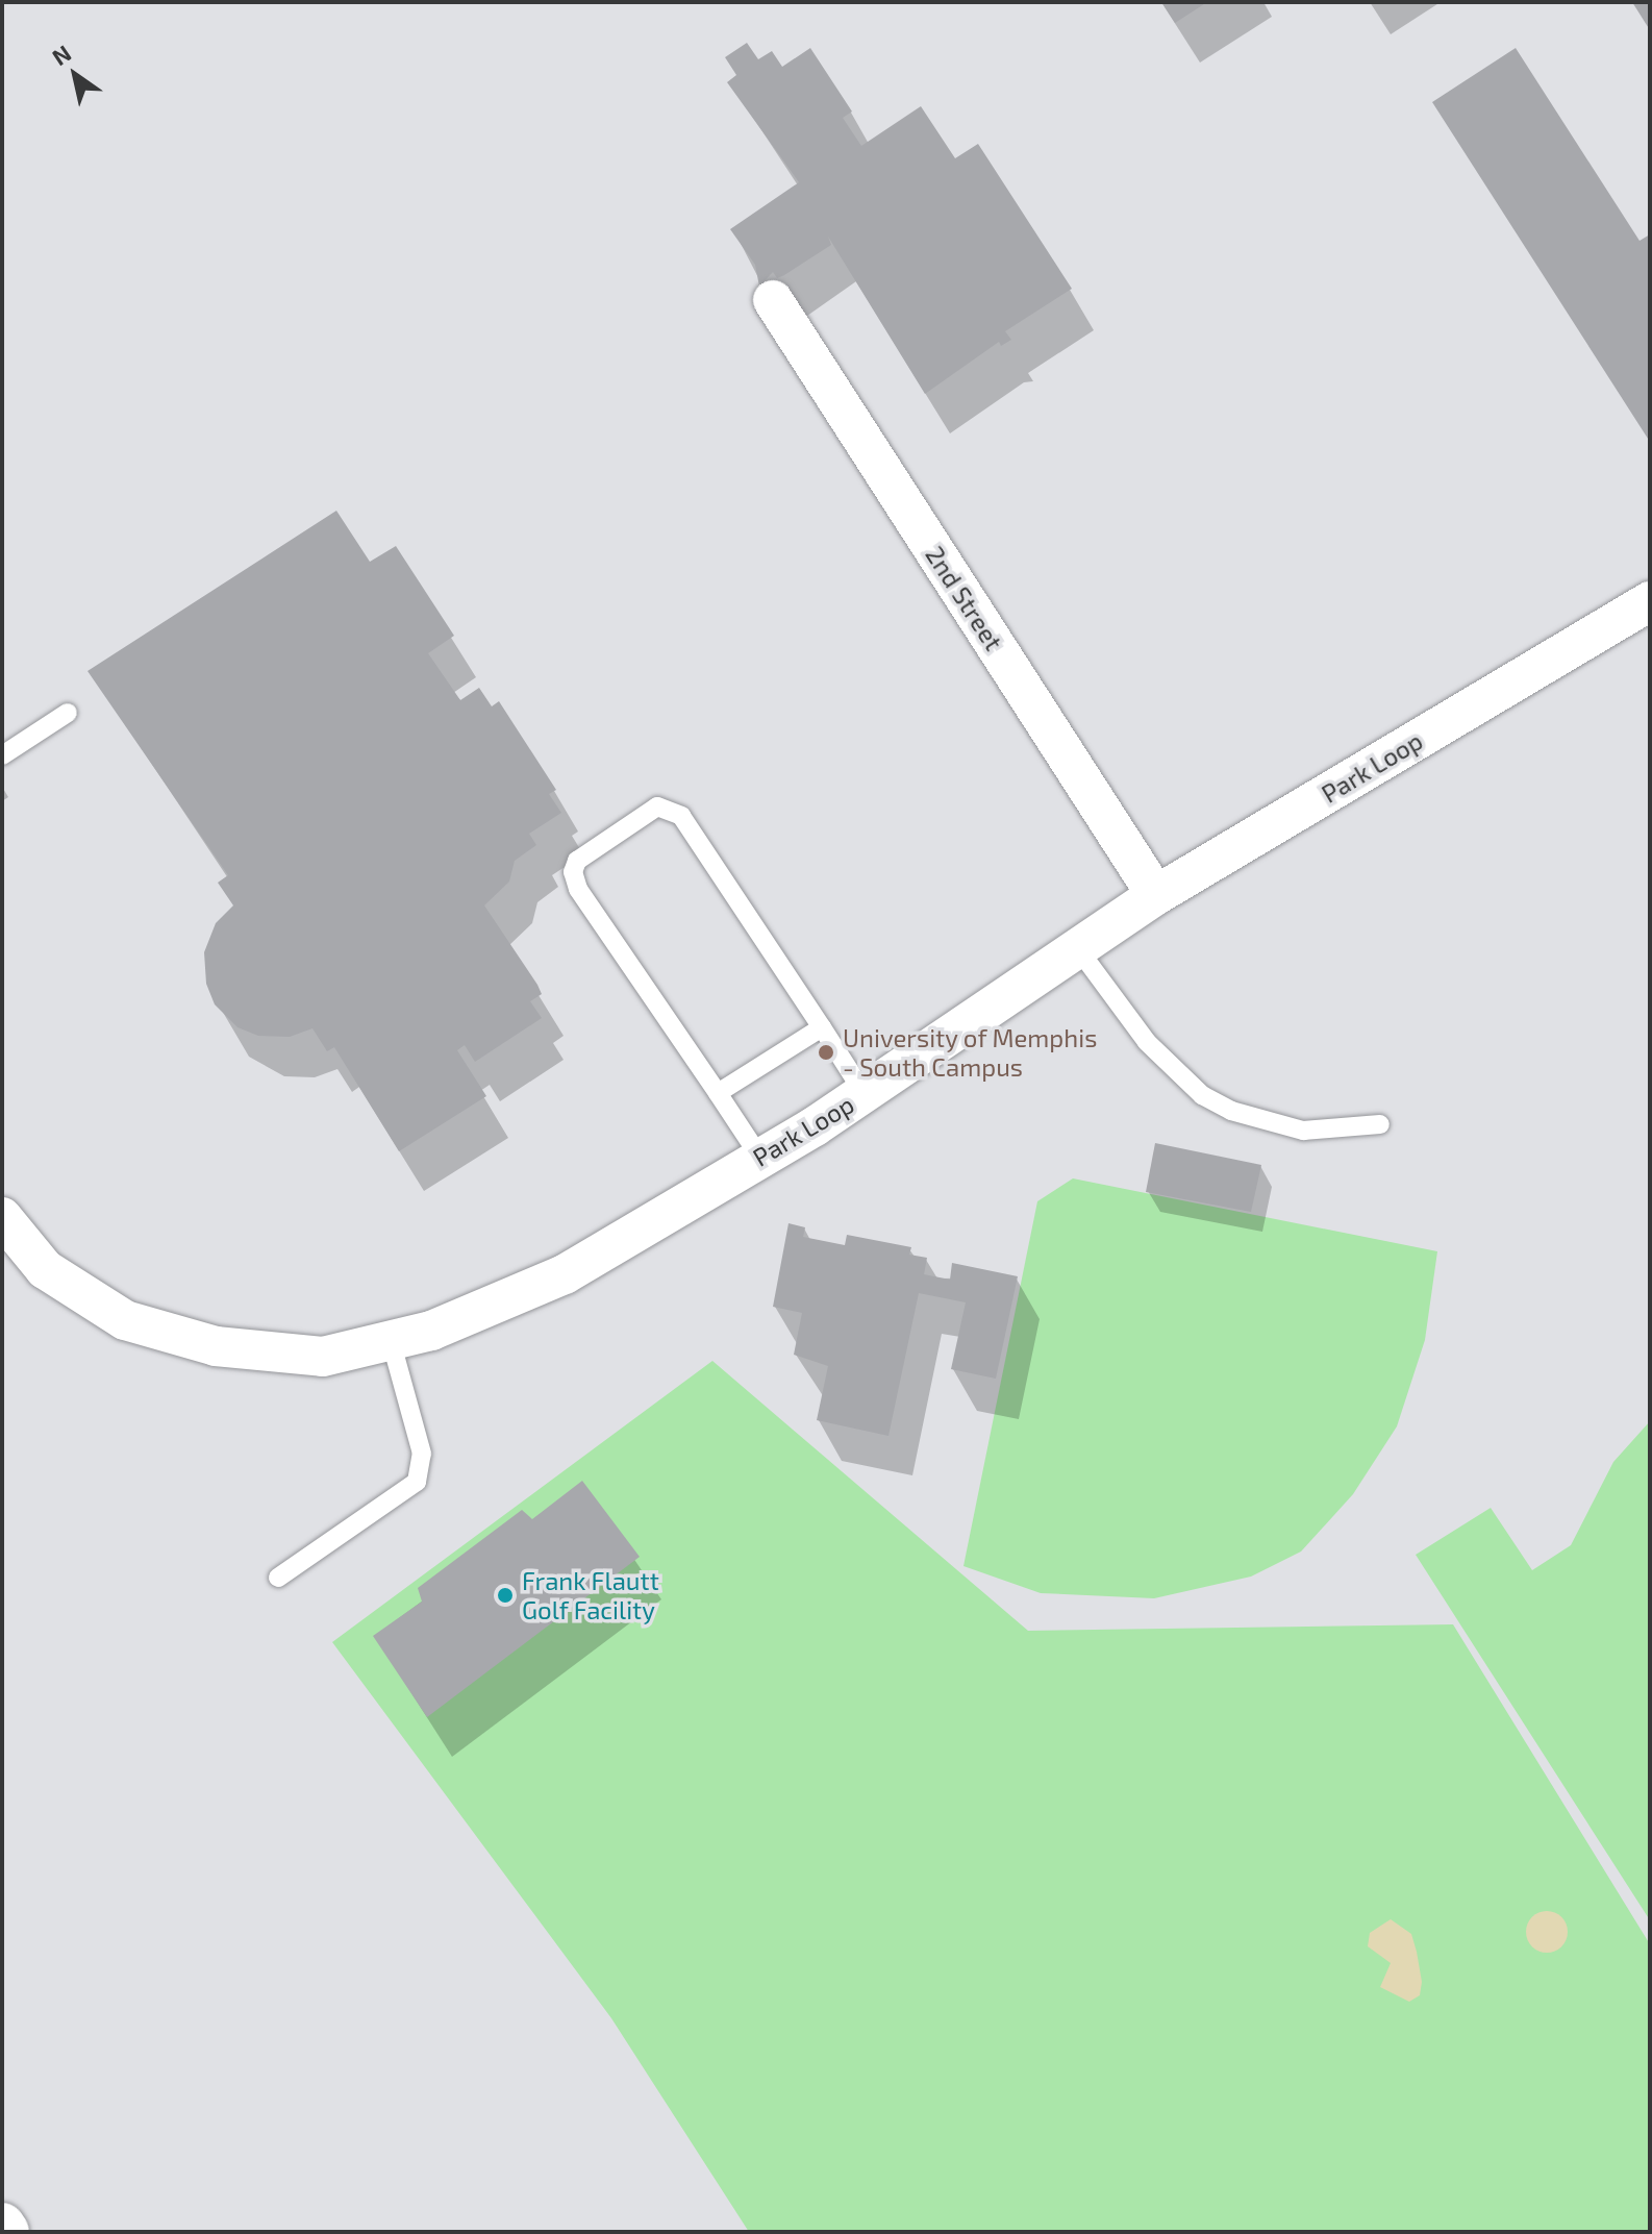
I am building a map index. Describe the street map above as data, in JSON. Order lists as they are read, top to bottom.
{
  "streets": {
    "street": ["2nd Street", "Park Loop"]
  },
  "crossings": [
    ["2nd Street", "Park Loop"]
  ],
  "places": ["University of Memphis - South Campus", "Frank Flautt Golf Facility"],
  "north": "top left"
}
